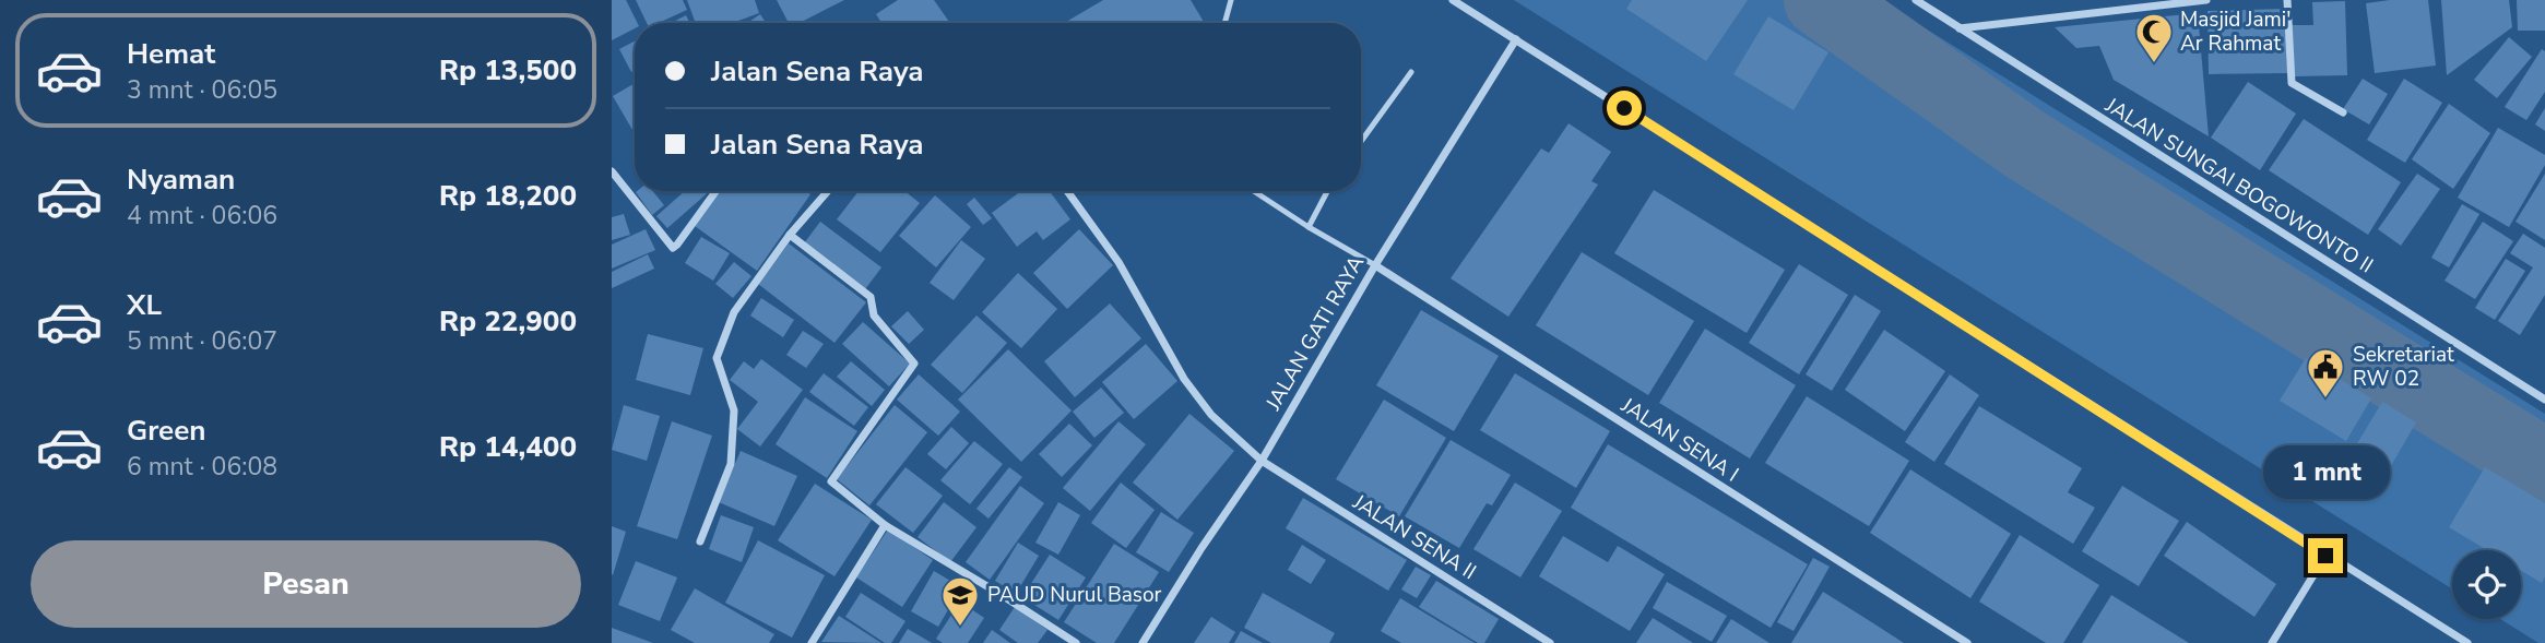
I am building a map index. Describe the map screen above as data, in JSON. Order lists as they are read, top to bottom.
{
  "streets": {
    "street": [
      "JALAN SUNGAI BOGOWONTO II",
      "JALAN GATI RAYA",
      "JALAN SENA I",
      "JALAN SENA II"
    ]
  },
  "crossings": [
    ["JALAN GATI RAYA", "JALAN SENA I"],
    ["JALAN GATI RAYA", "JALAN SENA II"]
  ],
  "places": {
    "mosque": ["Masjid Jami' Ar Rahmat"],
    "public building": ["Sekretariat RW 02"],
    "school or university": ["PAUD Nurul Basor"]
  },
  "page": {
    "list": [
      {
        "name": "Hemat",
        "note": "3 mnt · 06:05",
        "value": "Rp 13,500"
      },
      {
        "name": "Nyaman",
        "note": "4 mnt · 06:06",
        "value": "Rp 18,200"
      },
      {
        "name": "XL",
        "note": "5 mnt · 06:07",
        "value": "Rp 22,900"
      },
      {
        "name": "Green",
        "note": "6 mnt · 06:08",
        "value": "Rp 14,400"
      }
    ],
    "banner": ["Jalan Sena Raya", "Jalan Sena Raya"],
    "bubble": "1 mnt",
    "buttons": "Pesan"
  }
}
